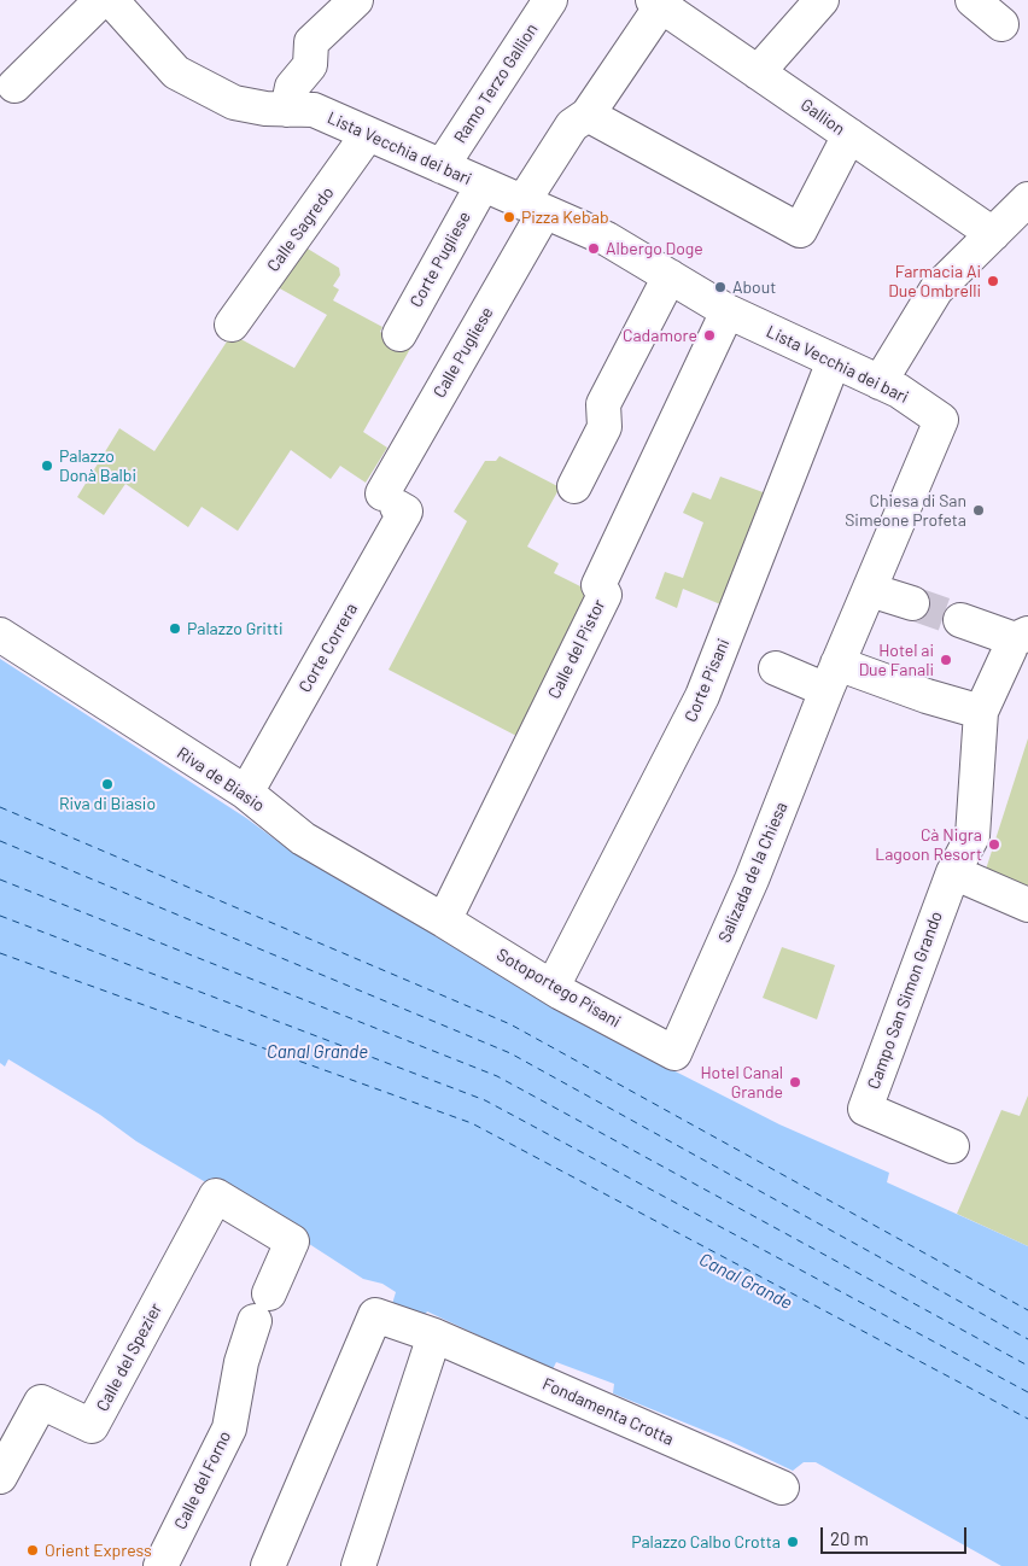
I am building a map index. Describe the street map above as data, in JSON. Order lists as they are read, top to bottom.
{
  "streets": {
    "street": [
      "Ramo Terzo Gallion",
      "Gallion",
      "Lista Vecchia dei bari",
      "Calle Sagredo",
      "Corte Pugliese",
      "Calle Pugliese",
      "Corte Correra",
      "Calle del Pistor",
      "Corte Pisani",
      "Riva de Biasio",
      "Salizada de la Chiesa",
      "Sotoportego Pisani",
      "Campo San Simon Grando",
      "Calle del Spezier",
      "Fondamenta Crotta",
      "Calle del Forno"
    ]
  },
  "crossings": [
    ["Ramo Terzo Gallion", "Lista Vecchia dei bari"],
    ["Gallion", "Calle Pugliese"],
    ["Lista Vecchia dei bari", "Calle Sagredo"],
    ["Lista Vecchia dei bari", "Corte Pugliese"],
    ["Lista Vecchia dei bari", "Calle Pugliese"],
    ["Lista Vecchia dei bari", "Calle del Pistor"],
    ["Lista Vecchia dei bari", "Corte Pisani"],
    ["Lista Vecchia dei bari", "Salizada de la Chiesa"],
    ["Calle Pugliese", "Corte Correra"],
    ["Corte Correra", "Riva de Biasio"],
    ["Calle del Pistor", "Riva de Biasio"],
    ["Calle del Pistor", "Sotoportego Pisani"],
    ["Corte Pisani", "Sotoportego Pisani"],
    ["Riva de Biasio", "Sotoportego Pisani"],
    ["Salizada de la Chiesa", "Sotoportego Pisani"],
    ["Calle del Spezier", "Calle del Forno"]
  ],
  "water": ["Canal Grande"],
  "places": [
    "Pizza Kebab",
    "Albergo Doge",
    "Farmacia Ai Due Ombrelli",
    "About",
    "Cadamore",
    "Palazzo Donà Balbi",
    "Chiesa di San Simeone Profeta",
    "Palazzo Gritti",
    "Hotel ai Due Fanali",
    "Riva di Biasio",
    "Cà Nigra Lagoon Resort",
    "Hotel Canal Grande",
    "Palazzo Calbo Crotta",
    "Orient Express"
  ],
  "scale_bar": "20 m"
}
